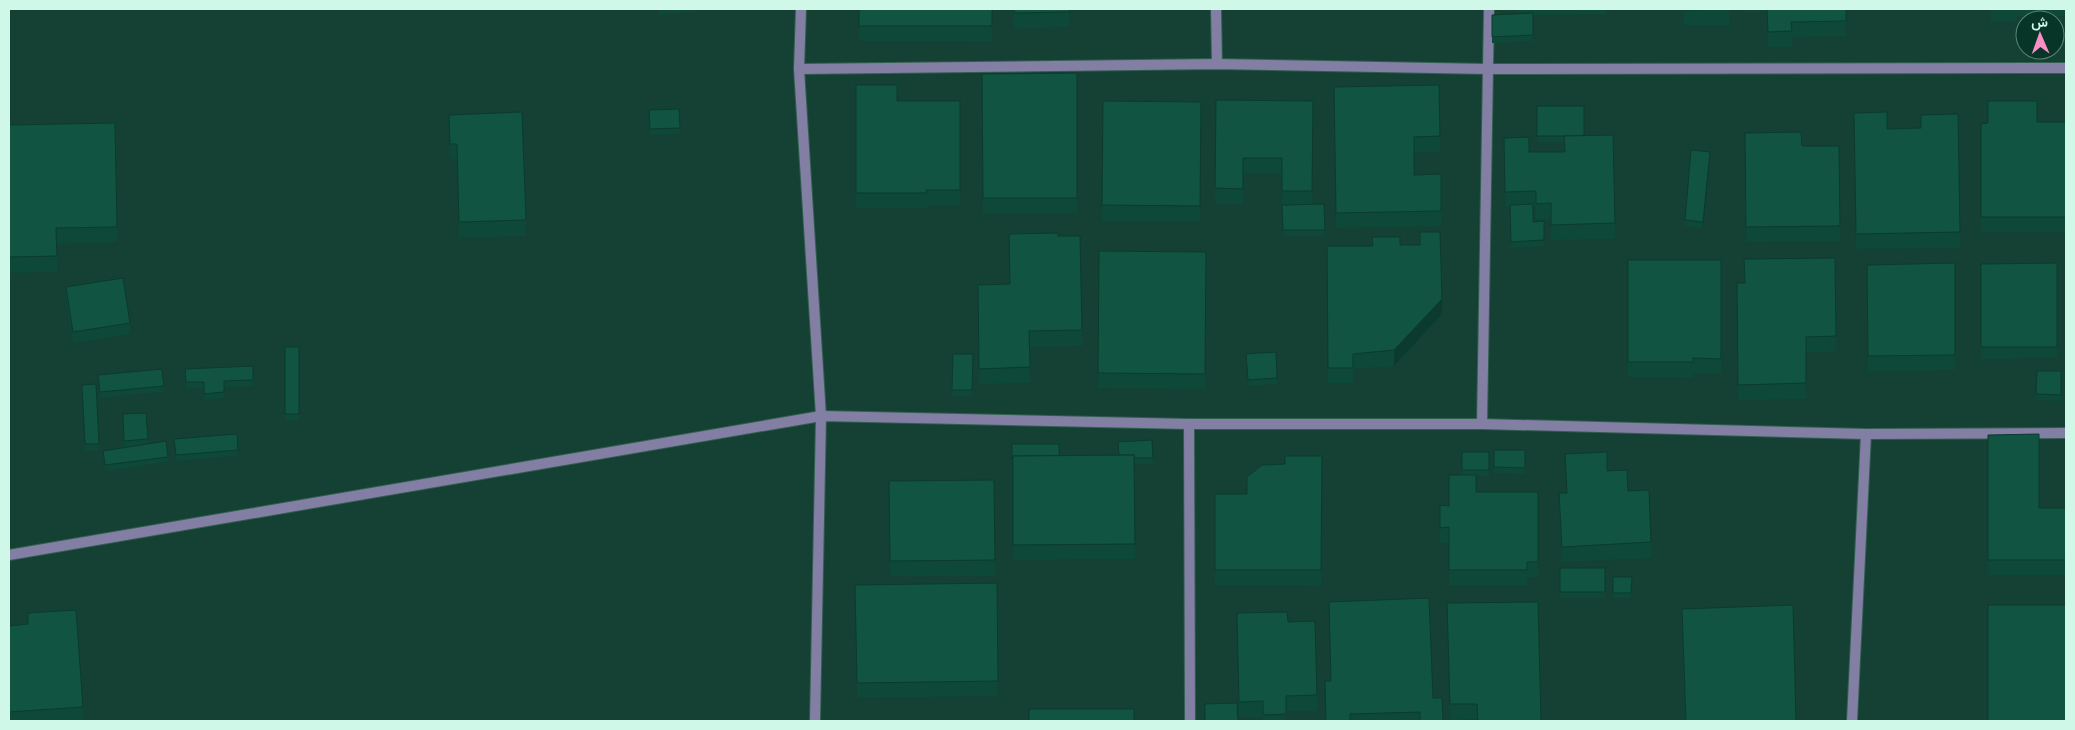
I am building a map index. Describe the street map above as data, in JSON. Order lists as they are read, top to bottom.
{
  "north": "top"
}
